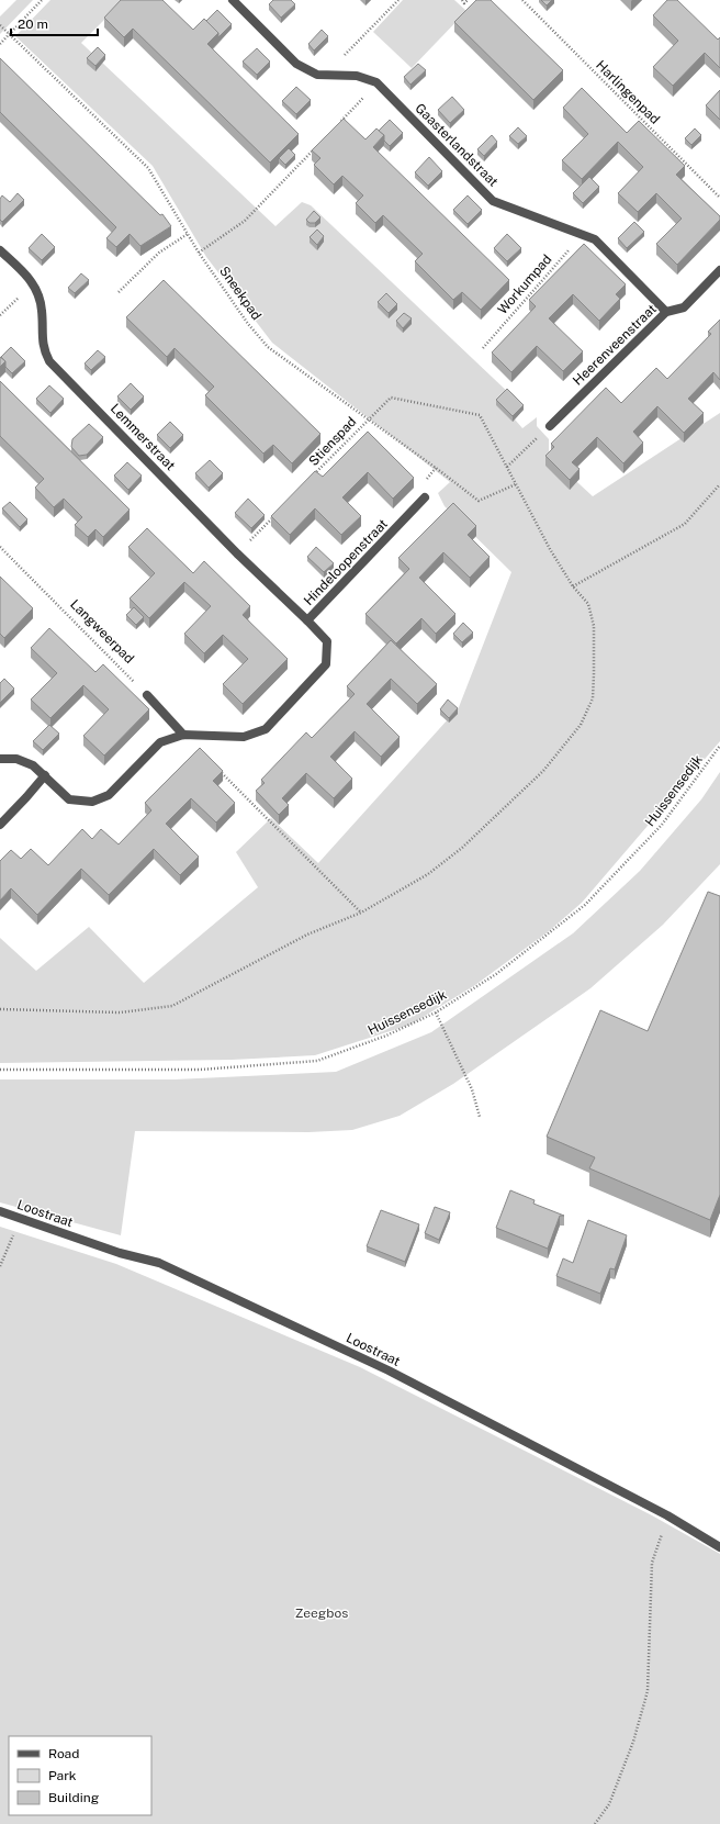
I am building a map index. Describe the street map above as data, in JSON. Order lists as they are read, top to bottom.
{
  "streets": {
    "street": [
      "Gaasterlandstraat",
      "Heerenveenstraat",
      "Lemmerstraat",
      "Hindeloopenstraat",
      "Loostraat"
    ],
    "path": [
      "Harlingenpad",
      "Workumpad",
      "Sneekpad",
      "Stienspad",
      "Langweerpad",
      "Huissensedijk"
    ]
  },
  "crossings": [
    ["Gaasterlandstraat", "Workumpad"],
    ["Gaasterlandstraat", "Heerenveenstraat"],
    ["Sneekpad", "Stienspad"],
    ["Lemmerstraat", "Hindeloopenstraat"]
  ],
  "parks": ["Zeegbos"],
  "legend": ["Road", "Park", "Building"],
  "scale_bar": "20 m"
}
